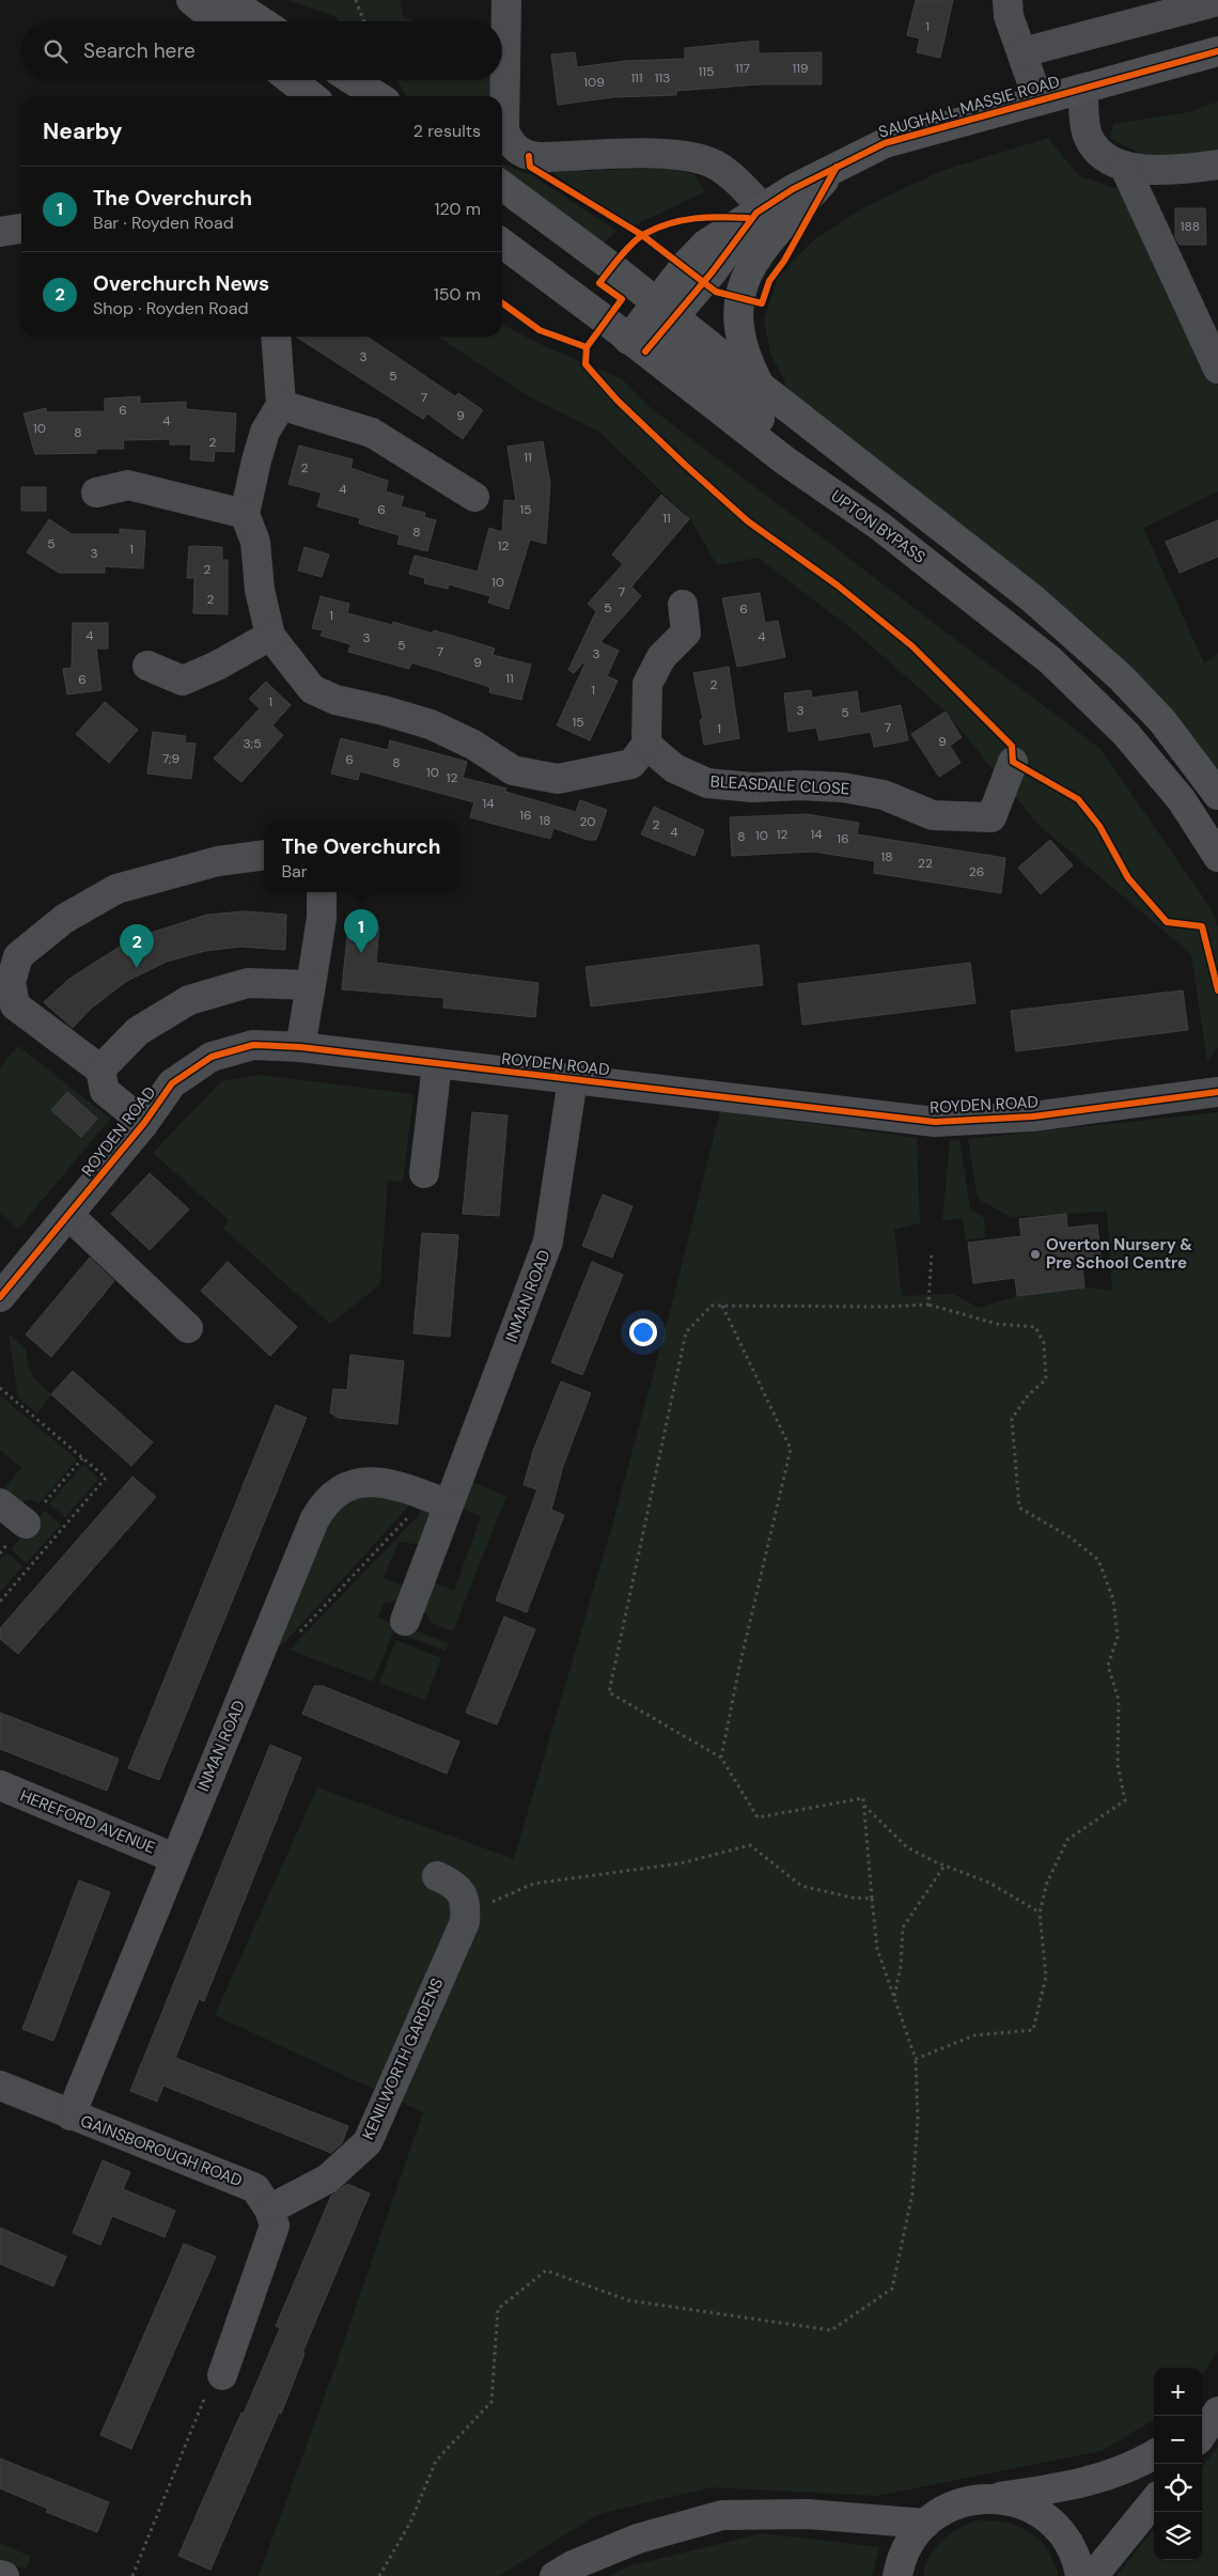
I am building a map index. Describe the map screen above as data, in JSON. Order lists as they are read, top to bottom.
{
  "streets": {
    "main road": ["SAUGHALL MASSIE ROAD", "UPTON BYPASS"],
    "street": [
      "BLEASDALE CLOSE",
      "ROYDEN ROAD",
      "INMAN ROAD",
      "HEREFORD AVENUE",
      "KENILWORTH GARDENS",
      "GAINSBOROUGH ROAD"
    ]
  },
  "crossings": [
    ["SAUGHALL MASSIE ROAD", "UPTON BYPASS"],
    ["ROYDEN ROAD", "INMAN ROAD"],
    ["INMAN ROAD", "HEREFORD AVENUE"],
    ["INMAN ROAD", "GAINSBOROUGH ROAD"],
    ["KENILWORTH GARDENS", "GAINSBOROUGH ROAD"]
  ],
  "places": ["Overton Nursery & Pre School Centre"],
  "house_numbers": [
    "1",
    "117",
    "119",
    "115",
    "111",
    "113",
    "109",
    "188",
    "3",
    "5",
    "7",
    "6",
    "9",
    "4",
    "10",
    "8",
    "2",
    "11",
    "2",
    "4",
    "6",
    "15",
    "11",
    "8",
    "5",
    "12",
    "1",
    "3",
    "2",
    "10",
    "7",
    "2",
    "5",
    "6",
    "1",
    "4",
    "4",
    "3",
    "5",
    "7",
    "3",
    "9",
    "11",
    "6",
    "2",
    "1",
    "1",
    "3",
    "5",
    "15",
    "7",
    "1",
    "9",
    "3;5",
    "7;9",
    "6",
    "8",
    "10",
    "12",
    "14",
    "16",
    "18",
    "20",
    "2",
    "4",
    "12",
    "14",
    "10",
    "8",
    "16",
    "18",
    "22",
    "26"
  ],
  "page": {
    "search": "Search here",
    "heading": ["Nearby", "2 results"],
    "list": [
      {
        "mark": "1",
        "name": "The Overchurch",
        "note": "Bar · Royden Road",
        "value": "120 m"
      },
      {
        "mark": "2",
        "name": "Overchurch News",
        "note": "Shop · Royden Road",
        "value": "150 m"
      }
    ],
    "popup": ["The Overchurch", "Bar"],
    "pins": ["1", "2"],
    "map_buttons": ["+", "−"]
  }
}
